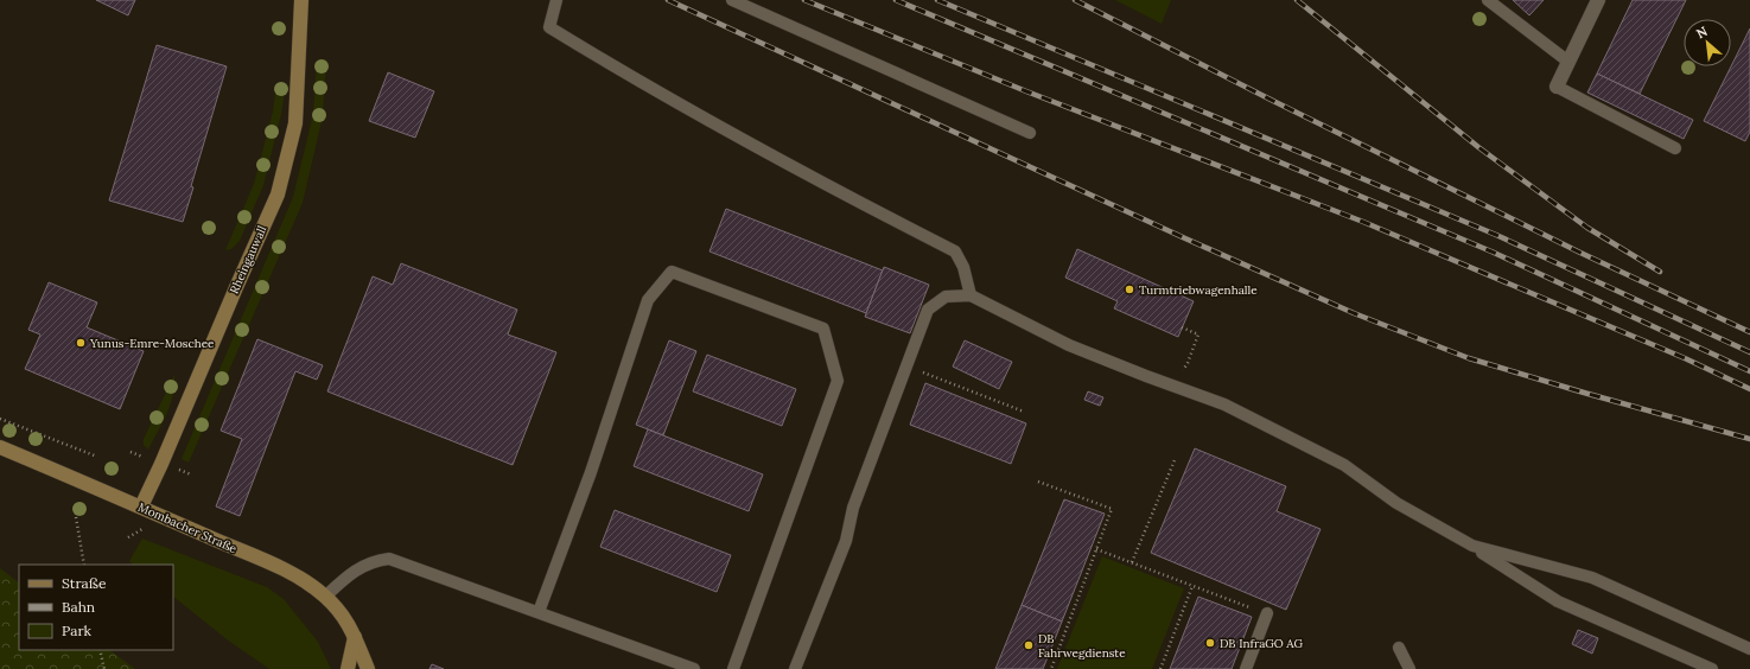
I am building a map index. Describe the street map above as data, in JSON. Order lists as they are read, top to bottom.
{
  "streets": {
    "street": ["Rheingauwall", "Mombacher Straße"]
  },
  "crossings": [
    ["Rheingauwall", "Mombacher Straße"]
  ],
  "places": [
    "Turmtriebwagenhalle",
    "Yunus-Emre-Moschee",
    "DB InfraGO AG",
    "DB Fahrwegdienste"
  ],
  "legend": ["Straße", "Bahn", "Park"],
  "north": "top left"
}
